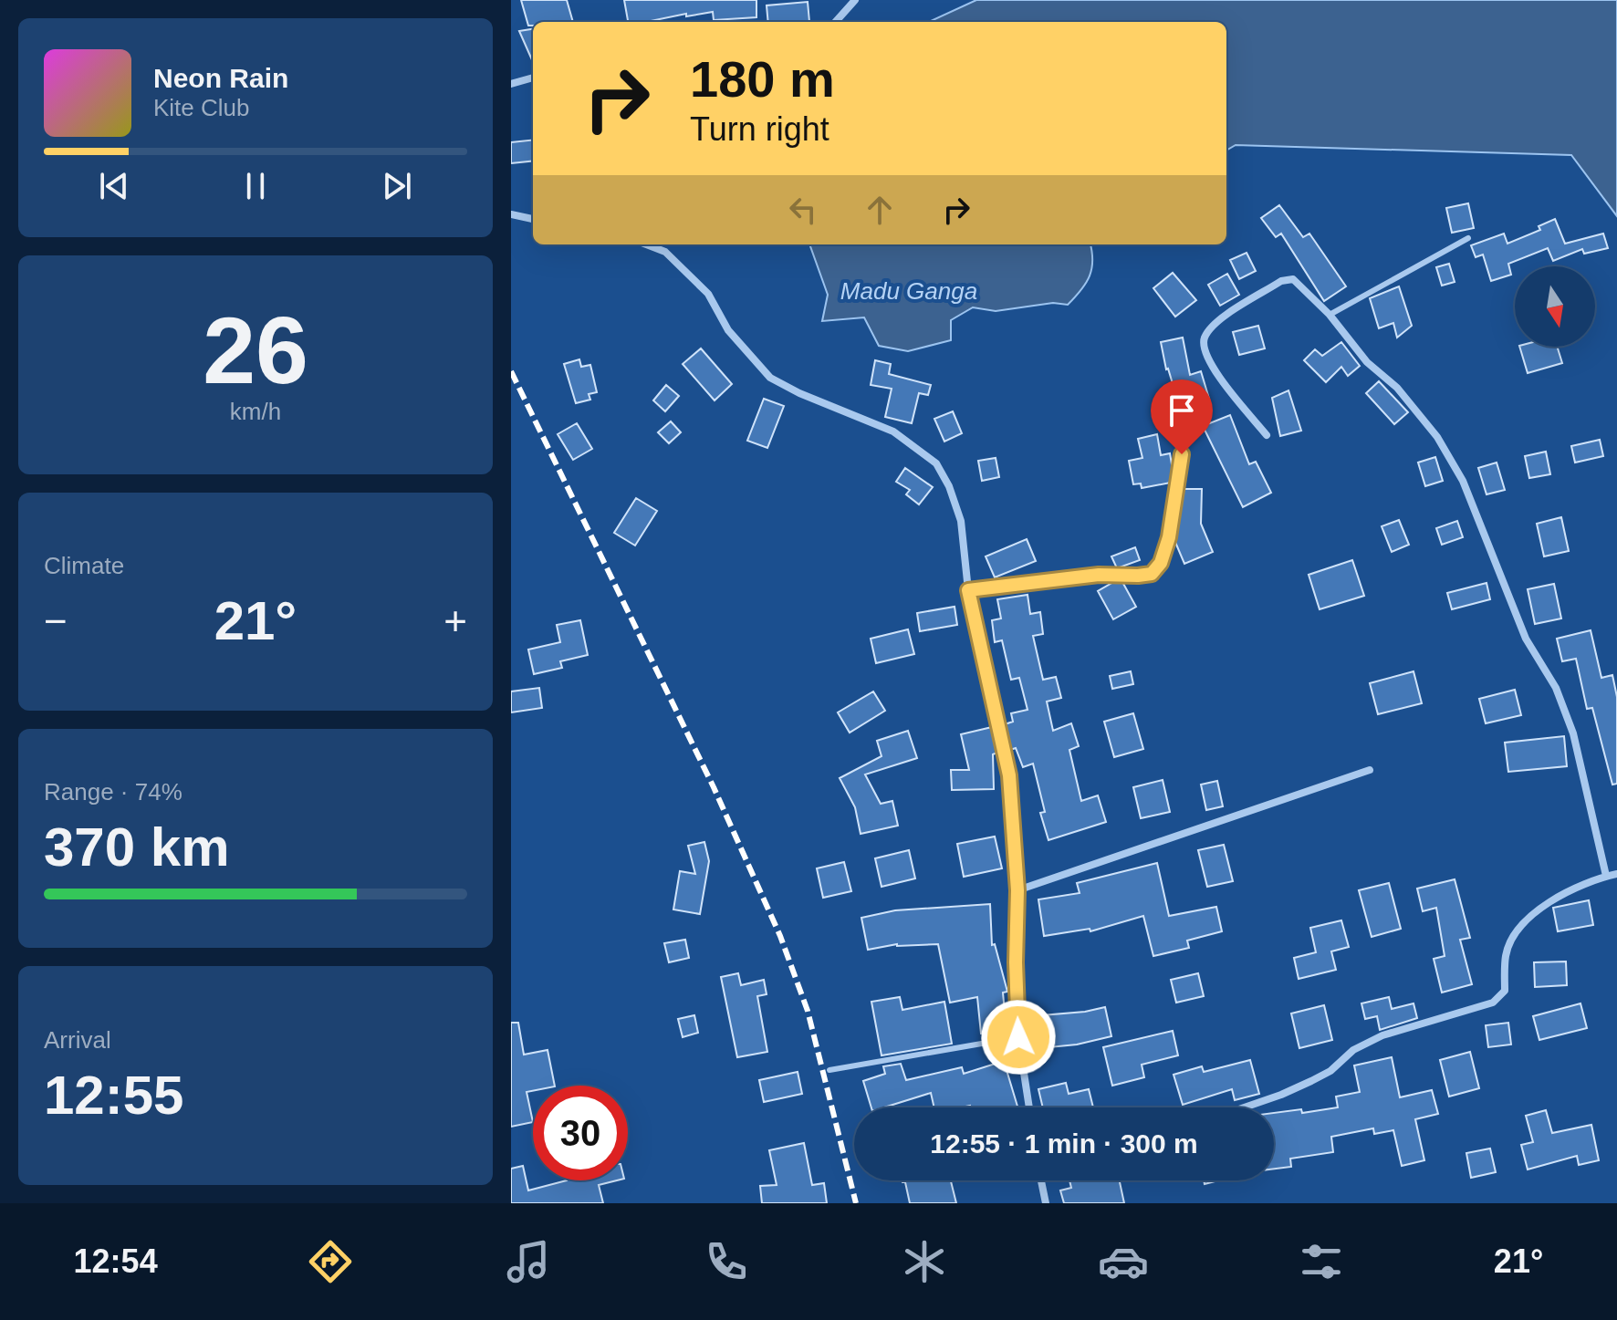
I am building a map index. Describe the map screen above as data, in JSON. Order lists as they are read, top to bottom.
{
  "water": ["Madu Ganga"],
  "north": "bottom",
  "page": {
    "turn": ["180 m", "Turn right"],
    "song": ["Neon Rain", "Kite Club"],
    "tile": [
      ["26", "km/h"],
      "Climate",
      ["Range · 74%", "370 km"],
      ["Arrival", "12:55"]
    ],
    "heat": ["−", "21°", "+"],
    "limit": "30",
    "trip": "12:55 · 1 min · 300 m",
    "tabs": ["12:54", "21°"]
  }
}
